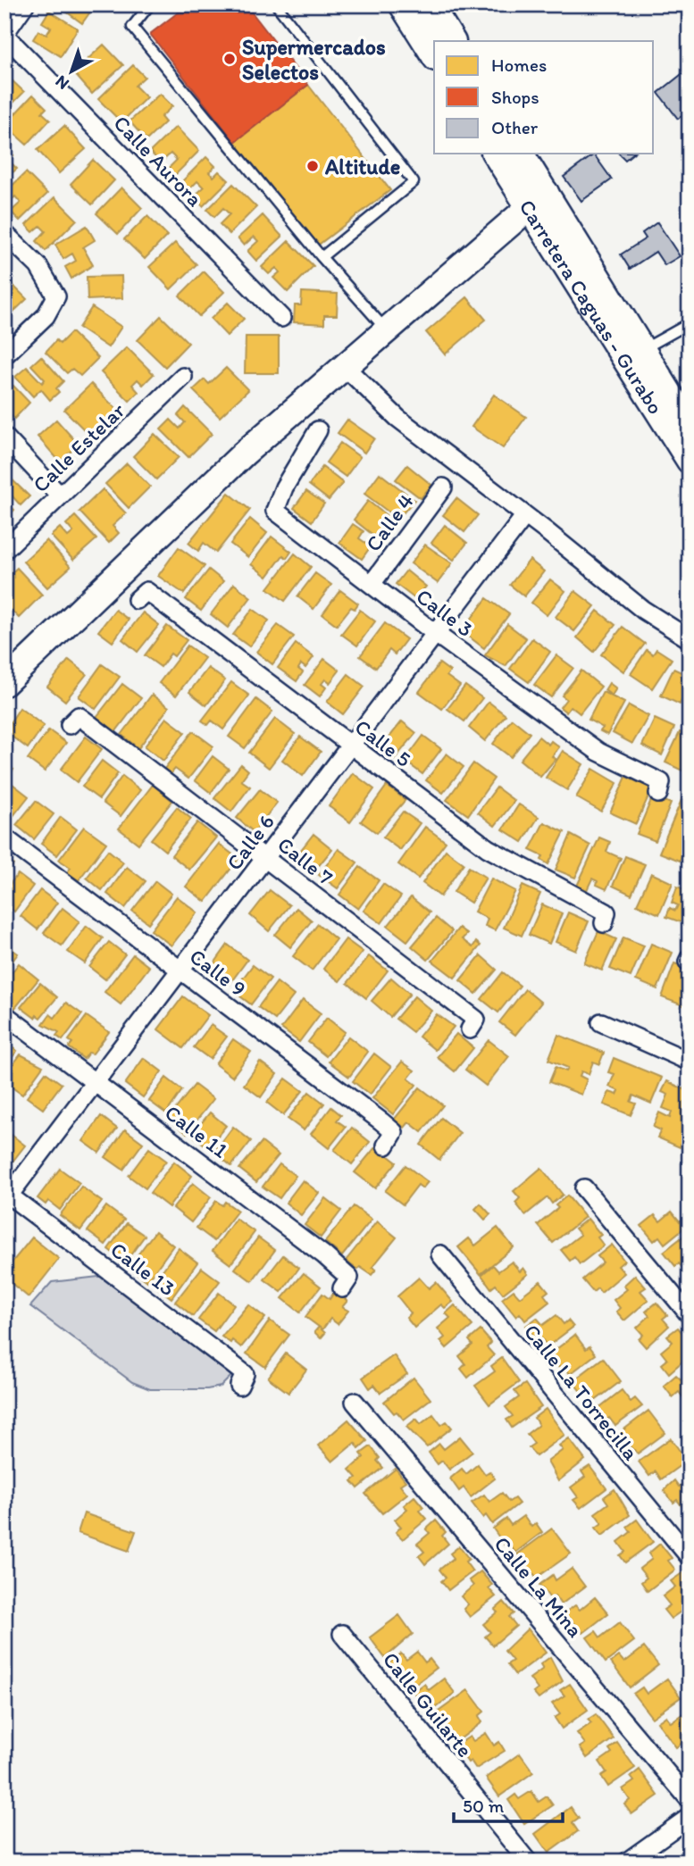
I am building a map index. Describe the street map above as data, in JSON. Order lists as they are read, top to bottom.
{
  "streets": {
    "street": [
      "Calle Aurora",
      "Carretera Caguas - Gurabo",
      "Calle Estelar",
      "Calle 4",
      "Calle 3",
      "Calle 5",
      "Calle 6",
      "Calle 7",
      "Calle 9",
      "Calle 11",
      "Calle 13",
      "Calle La Torrecilla",
      "Calle La Mina",
      "Calle Guilarte"
    ]
  },
  "crossings": [
    ["Calle 4", "Calle 3"],
    ["Calle 3", "Calle 6"],
    ["Calle 5", "Calle 6"],
    ["Calle 6", "Calle 7"],
    ["Calle 6", "Calle 9"],
    ["Calle 6", "Calle 11"],
    ["Calle 6", "Calle 13"]
  ],
  "places": ["Supermercados Selectos", "Altitude"],
  "legend": ["Homes", "Shops", "Other"],
  "scale_bar": "50 m",
  "north": "bottom left"
}
